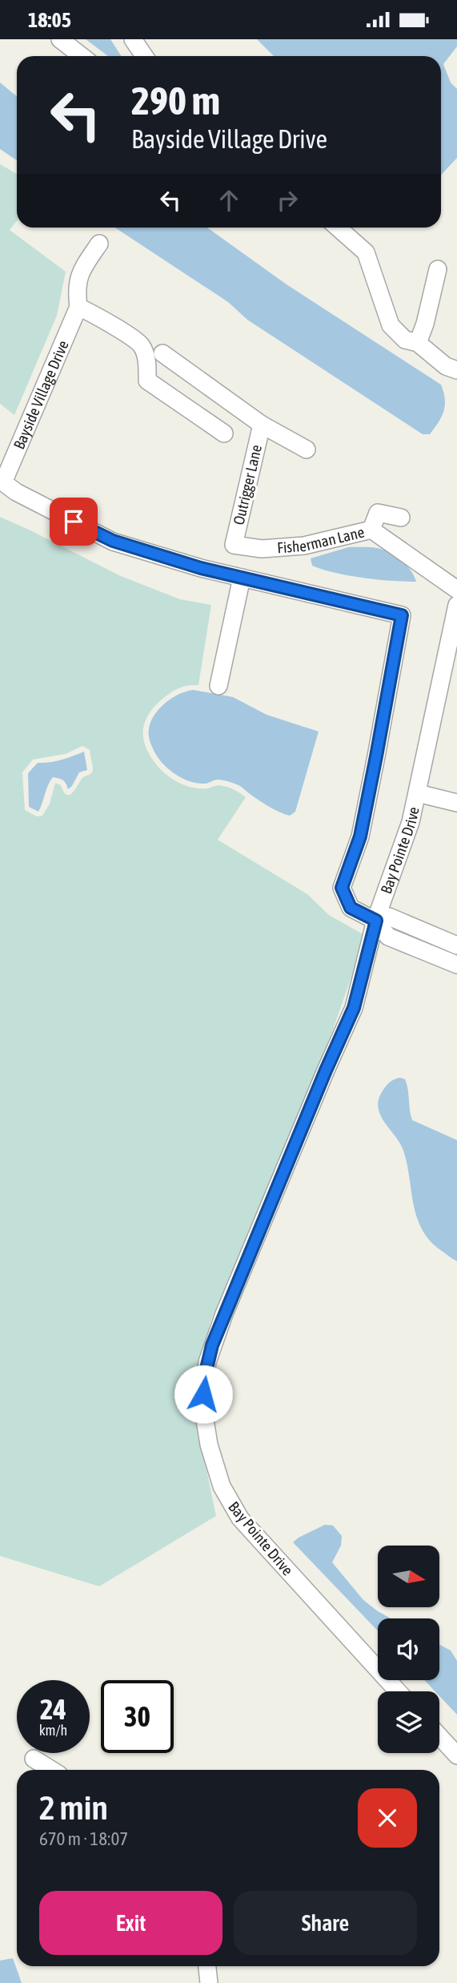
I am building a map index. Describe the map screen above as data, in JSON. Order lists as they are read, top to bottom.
{
  "streets": {
    "street": [
      "Bayside Village Drive",
      "Outrigger Lane",
      "Fisherman Lane",
      "Bay Pointe Drive"
    ]
  },
  "crossings": [
    ["Bayside Village Drive", "Bay Pointe Drive"],
    ["Outrigger Lane", "Fisherman Lane"]
  ],
  "north": "right",
  "page": {
    "status": "18:05",
    "turn": ["290 m", "Bayside Village Drive"],
    "speed": "24 km/h",
    "limit": "30",
    "heading": ["2 min", "670 m · 18:07"],
    "buttons": ["Exit", "Share"]
  }
}
